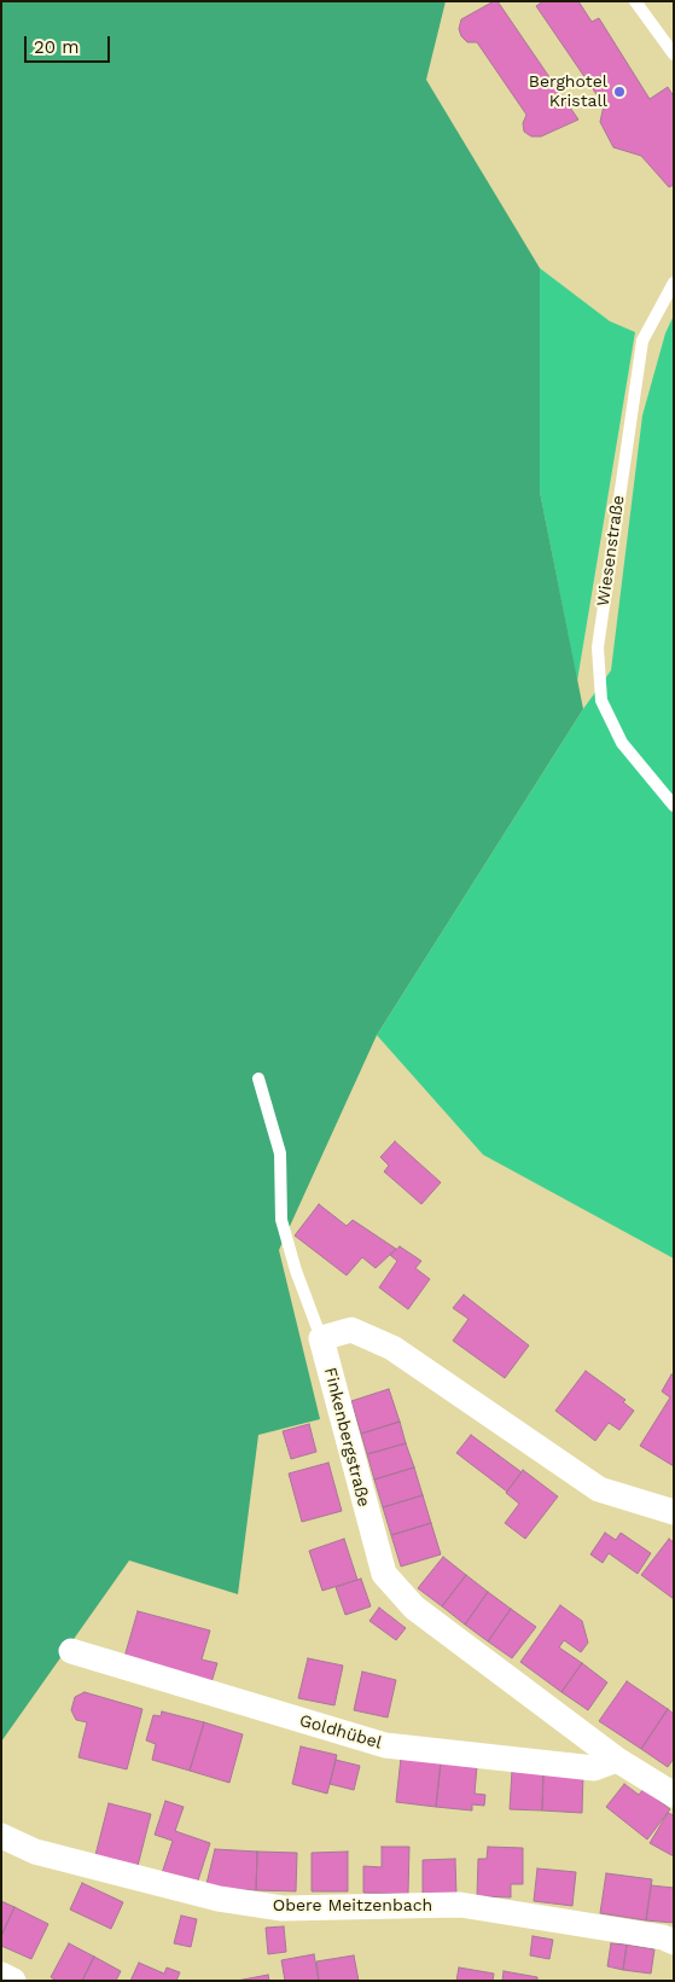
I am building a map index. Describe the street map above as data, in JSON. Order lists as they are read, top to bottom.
{
  "streets": {
    "street": ["Finkenbergstraße", "Goldhübel", "Obere Meitzenbach"],
    "lane": ["Wiesenstraße"]
  },
  "crossings": [
    ["Finkenbergstraße", "Goldhübel"]
  ],
  "places": ["Berghotel Kristall"],
  "scale_bar": "20 m"
}
